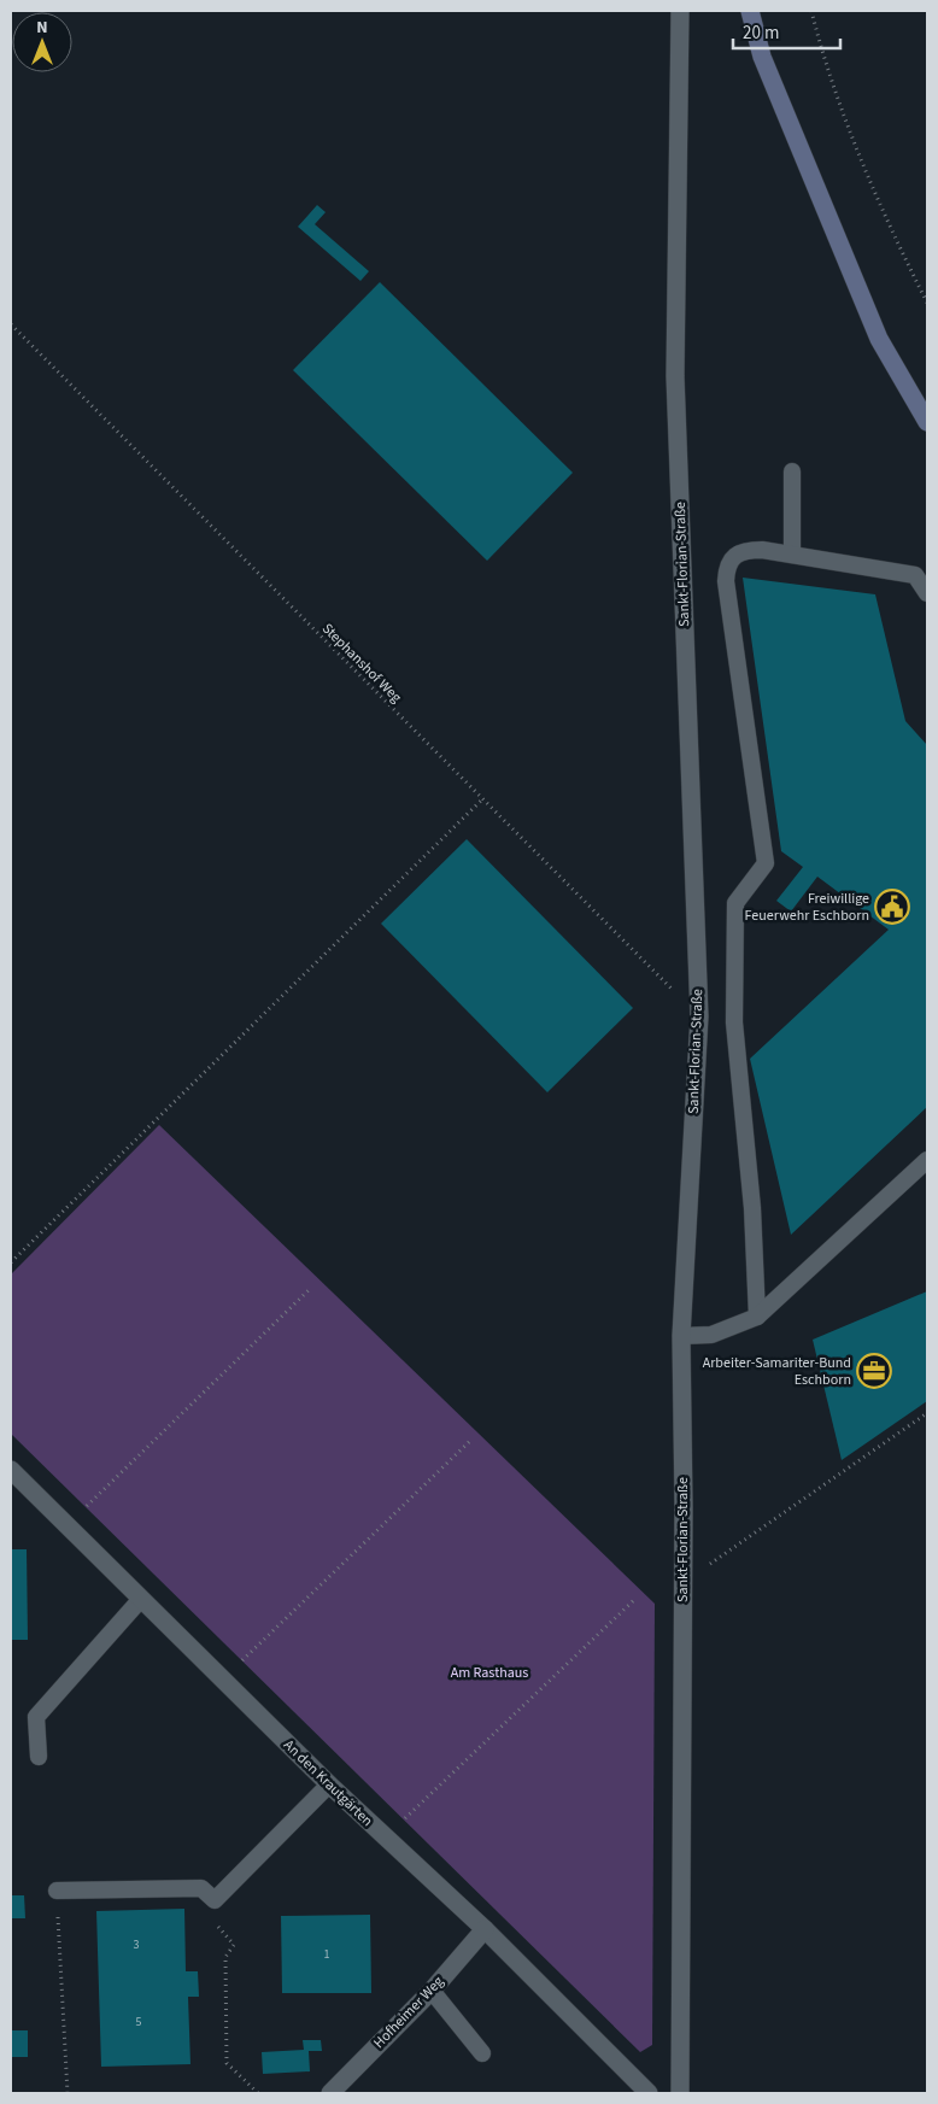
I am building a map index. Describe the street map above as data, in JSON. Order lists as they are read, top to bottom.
{
  "streets": {
    "street": ["Sankt-Florian-Straße", "An den Krautgärten", "Hofheimer Weg"],
    "path": ["Stephanshof Weg"]
  },
  "crossings": [
    ["Sankt-Florian-Straße", "Stephanshof Weg"],
    ["An den Krautgärten", "Hofheimer Weg"]
  ],
  "parks": ["Am Rasthaus"],
  "places": {
    "public building": ["Freiwillige Feuerwehr Eschborn"],
    "office": ["Arbeiter-Samariter-Bund Eschborn"]
  },
  "house_numbers": ["3", "1", "5"],
  "scale_bar": "20 m",
  "north": "top"
}
